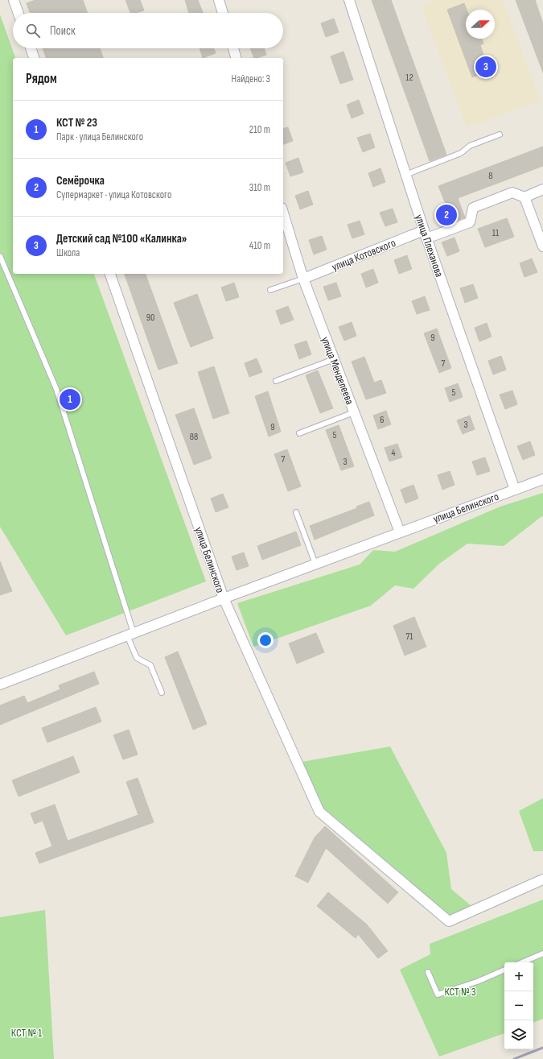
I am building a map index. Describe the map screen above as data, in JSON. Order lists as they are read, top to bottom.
{
  "streets": {
    "street": [
      "улица Плеханова",
      "улица Котовского",
      "улица Менделеева",
      "улица Белинского"
    ]
  },
  "crossings": [
    ["улица Плеханова", "улица Котовского"],
    ["улица Плеханова", "улица Белинского"],
    ["улица Котовского", "улица Менделеева"],
    ["улица Менделеева", "улица Белинского"]
  ],
  "parks": ["КСТ № 3", "КСТ № 1"],
  "house_numbers": [
    "12",
    "8",
    "11",
    "90",
    "9",
    "7",
    "5",
    "6",
    "3",
    "9",
    "5",
    "88",
    "4",
    "7",
    "3",
    "71"
  ],
  "north": "right",
  "page": {
    "search": "Поиск",
    "pins": ["3", "2", "1"],
    "heading": ["Рядом", "Найдено: 3"],
    "list": [
      {
        "mark": "1",
        "name": "КСТ № 23",
        "note": "Парк · улица Белинского",
        "value": "210 m"
      },
      {
        "mark": "2",
        "name": "Семёрочка",
        "note": "Супермаркет · улица Котовского",
        "value": "310 m"
      },
      {
        "mark": "3",
        "name": "Детский сад №100 «Калинка»",
        "note": "Школа",
        "value": "410 m"
      }
    ],
    "map_buttons": ["+", "−"]
  }
}
